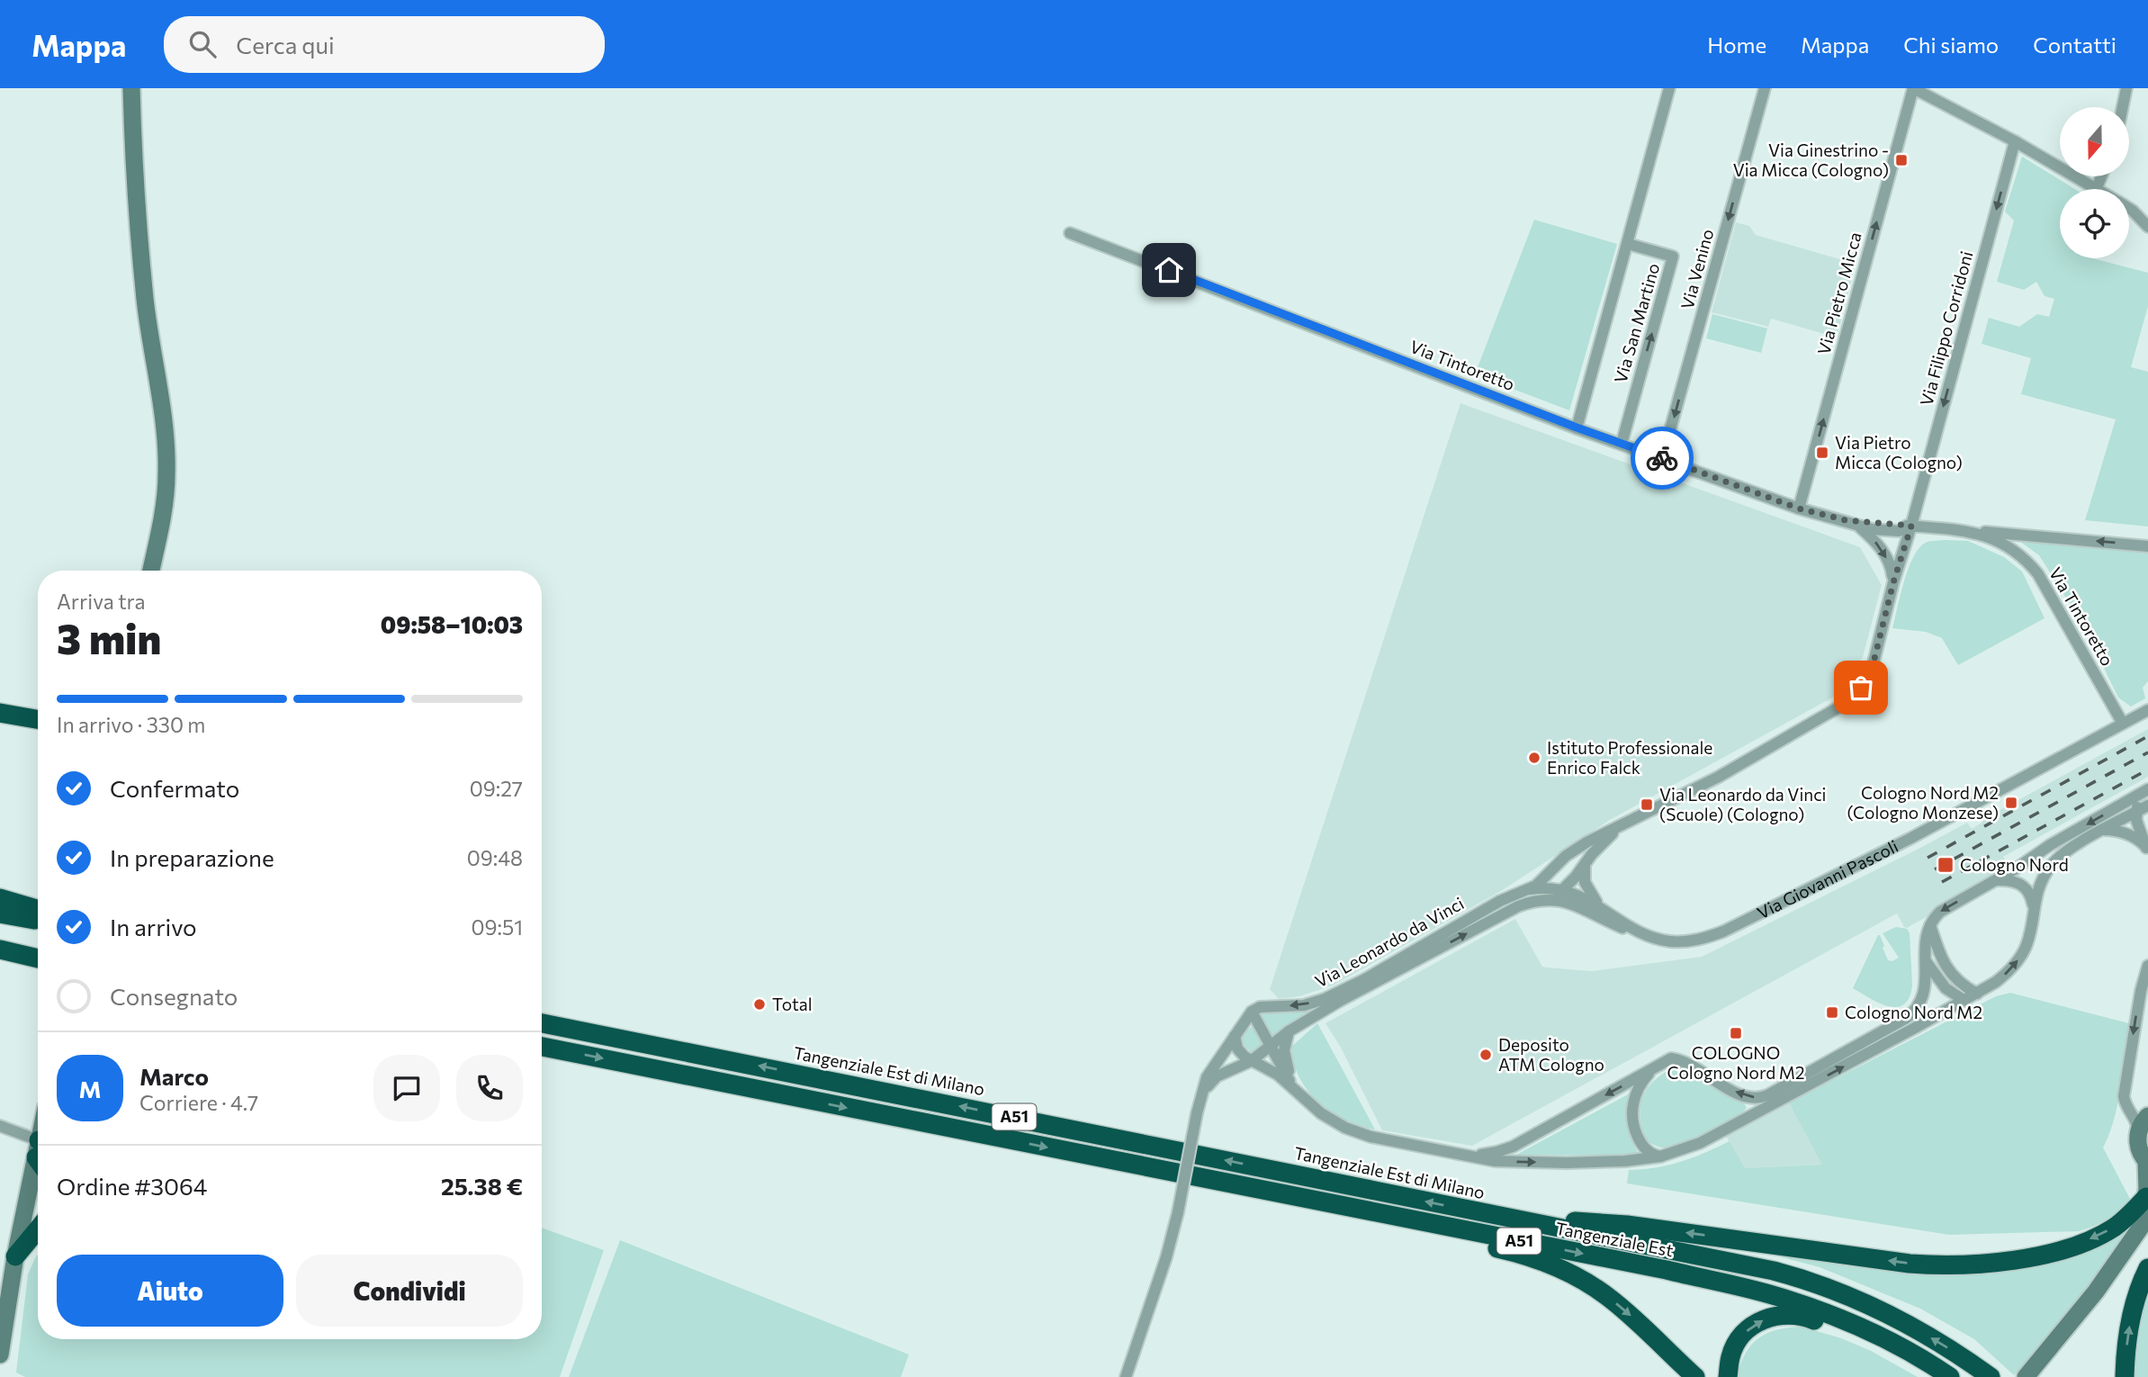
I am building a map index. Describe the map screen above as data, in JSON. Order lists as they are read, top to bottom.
{
  "streets": {
    "highway": ["Tangenziale Est di Milano", "A51", "Tangenziale Est"],
    "street": [
      "Via Venino",
      "Via Pietro Micca",
      "Via San Martino",
      "Via Filippo Corridoni",
      "Via Tintoretto",
      "Via Giovanni Pascoli",
      "Via Leonardo da Vinci"
    ]
  },
  "crossings": [
    ["Via Venino", "Via Tintoretto"],
    ["Via Pietro Micca", "Via Tintoretto"],
    ["Via San Martino", "Via Tintoretto"],
    ["Via Filippo Corridoni", "Via Tintoretto"],
    ["Via Filippo Corridoni", "Via Leonardo da Vinci"],
    ["Via Tintoretto", "Via Giovanni Pascoli"],
    ["Via Tintoretto", "Via Leonardo da Vinci"],
    ["Via Giovanni Pascoli", "Via Leonardo da Vinci"],
    ["Tangenziale Est di Milano", "Tangenziale Est"],
    ["A51", "Tangenziale Est"]
  ],
  "one_way": ["Via Venino", "Via Pietro Micca", "Via Filippo Corridoni"],
  "places": {
    "transit": [
      "Via Ginestrino - Via Micca (Cologno)",
      "Via Pietro Micca (Cologno)",
      "Cologno Nord M2 (Cologno Monzese)",
      "Via Leonardo da Vinci (Scuole) (Cologno)",
      "Cologno Nord",
      "Cologno Nord M2",
      "COLOGNO Cologno Nord M2"
    ],
    "other": ["Istituto Professionale Enrico Falck", "Total", "Deposito ATM Cologno"]
  },
  "north": "bottom",
  "page": {
    "header": "Mappa",
    "search": "Cerca qui",
    "nav": [
      "Home",
      "Mappa",
      "Chi siamo",
      "Contatti"
    ],
    "heading": ["3 min", "Arriva tra", "09:58–10:03"],
    "panel": [
      "Marco",
      "Corriere · 4.7",
      "Ordine #3064",
      "25.38 €"
    ],
    "bar": "In arrivo · 330 m",
    "list": [
      ["Confermato", "09:27"],
      ["In preparazione", "09:48"],
      ["In arrivo", "09:51"],
      "Consegnato"
    ],
    "round": "M",
    "buttons": ["Aiuto", "Condividi"]
  }
}
